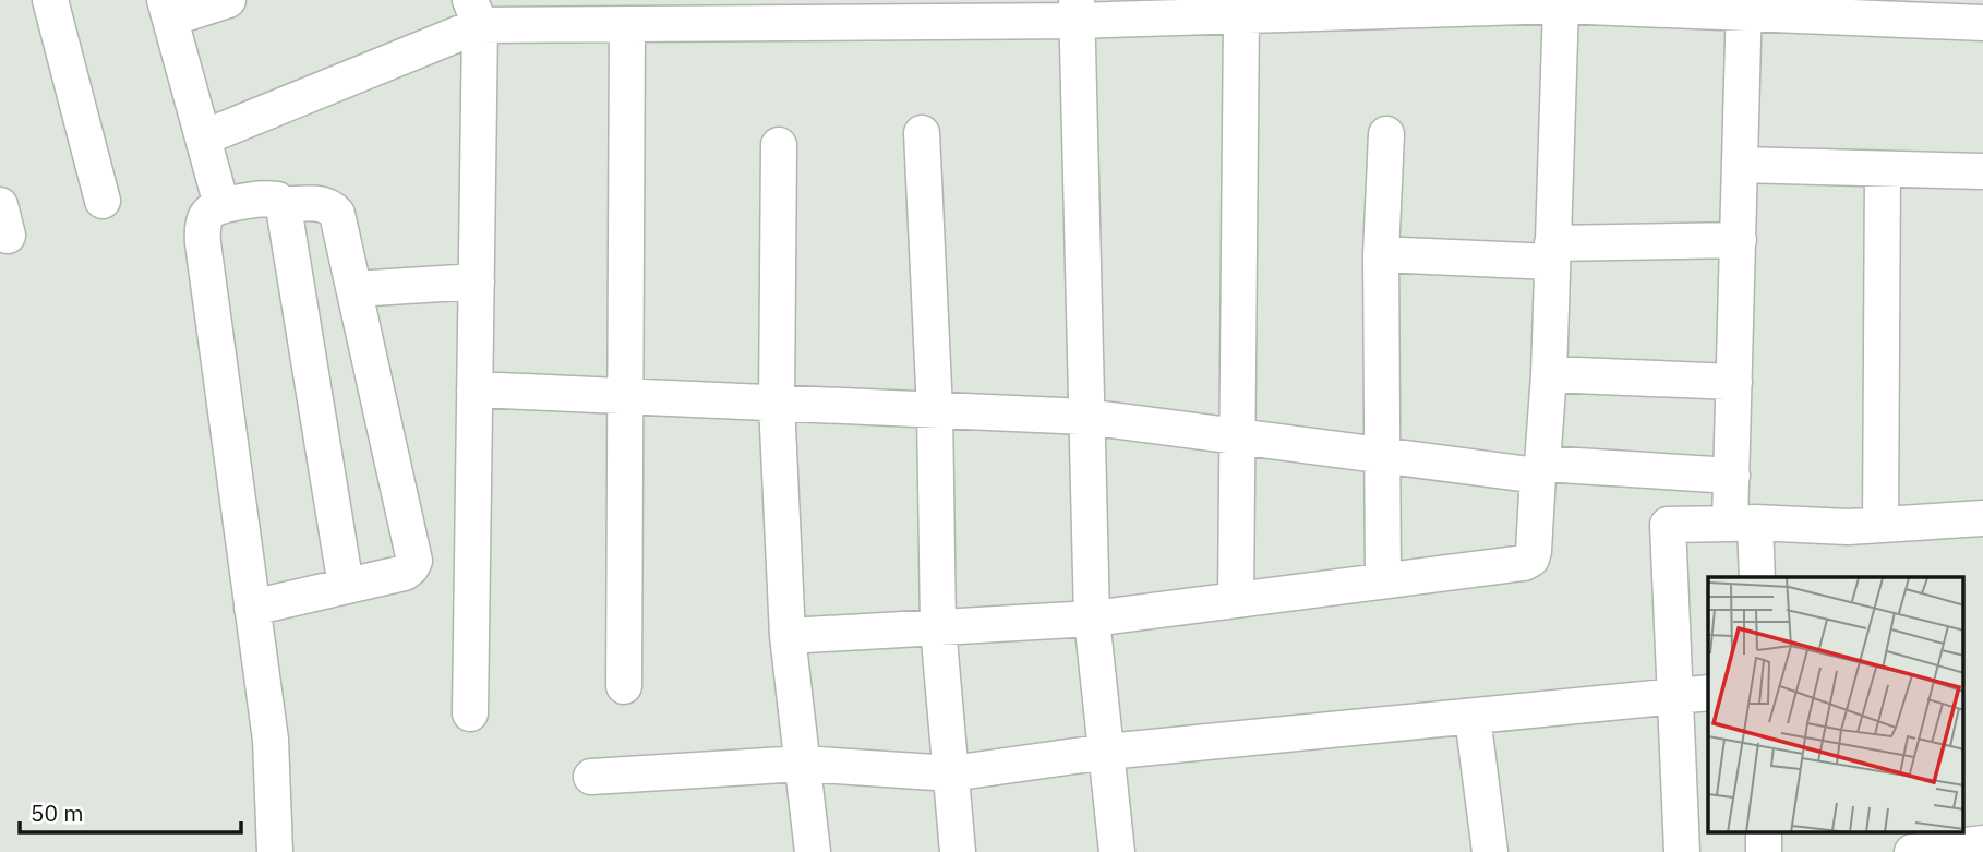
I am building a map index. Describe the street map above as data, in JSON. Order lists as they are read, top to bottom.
{
  "scale_bar": "50 m"
}
